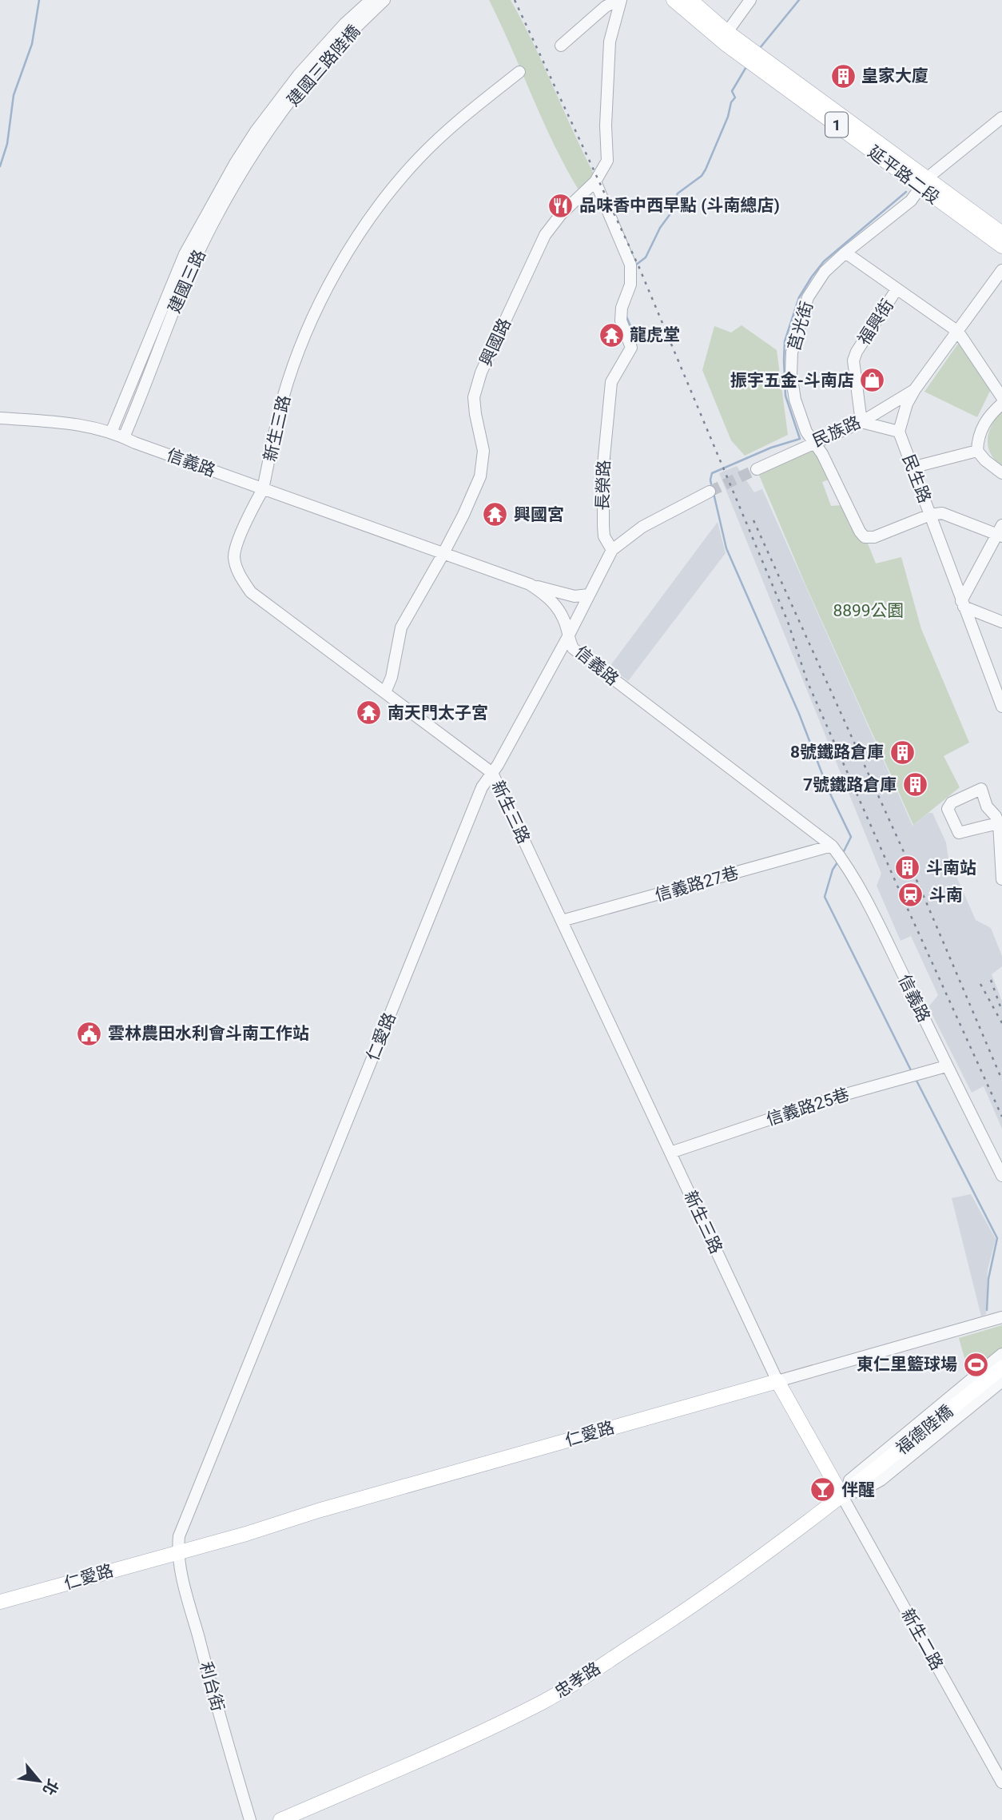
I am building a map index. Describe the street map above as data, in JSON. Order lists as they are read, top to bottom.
{
  "streets": {
    "main road": [
      "1",
      "延平路二段",
      "新生三路",
      "仁愛路",
      "福德陸橋",
      "忠孝路"
    ],
    "street": [
      "建國三路陸橋",
      "建國三路",
      "福興街",
      "莒光街",
      "興國路",
      "民族路",
      "信義路",
      "民生路",
      "長榮路",
      "信義路27巷",
      "信義路25巷",
      "新生二路",
      "利台街"
    ]
  },
  "crossings": [
    ["建國三路陸橋", "建國三路"],
    ["延平路二段", "莒光街"],
    ["建國三路", "信義路"],
    ["福興街", "民族路"],
    ["莒光街", "民族路"],
    ["莒光街", "民生路"],
    ["興國路", "新生三路"],
    ["興國路", "信義路"],
    ["興國路", "長榮路"],
    ["新生三路", "信義路"],
    ["新生三路", "信義路27巷"],
    ["新生三路", "仁愛路"],
    ["新生三路", "信義路25巷"],
    ["新生三路", "福德陸橋"],
    ["新生三路", "新生二路"],
    ["新生三路", "忠孝路"],
    ["民族路", "民生路"],
    ["信義路", "信義路27巷"],
    ["信義路", "信義路25巷"],
    ["仁愛路", "利台街"],
    ["福德陸橋", "新生二路"],
    ["福德陸橋", "忠孝路"],
    ["新生二路", "忠孝路"]
  ],
  "parks": ["8899公園"],
  "places": {
    "building": [
      "皇家大廈",
      "8號鐵路倉庫",
      "7號鐵路倉庫",
      "斗南站"
    ],
    "restaurant": ["品味香中西早點 (斗南總店)"],
    "temple": ["龍虎堂", "興國宮", "南天門太子宮"],
    "shop": ["振宇五金-斗南店"],
    "station": ["斗南"],
    "public building": ["雲林農田水利會斗南工作站"],
    "sports": ["東仁里籃球場"],
    "bar": ["伴醒"]
  },
  "north": "bottom right"
}
